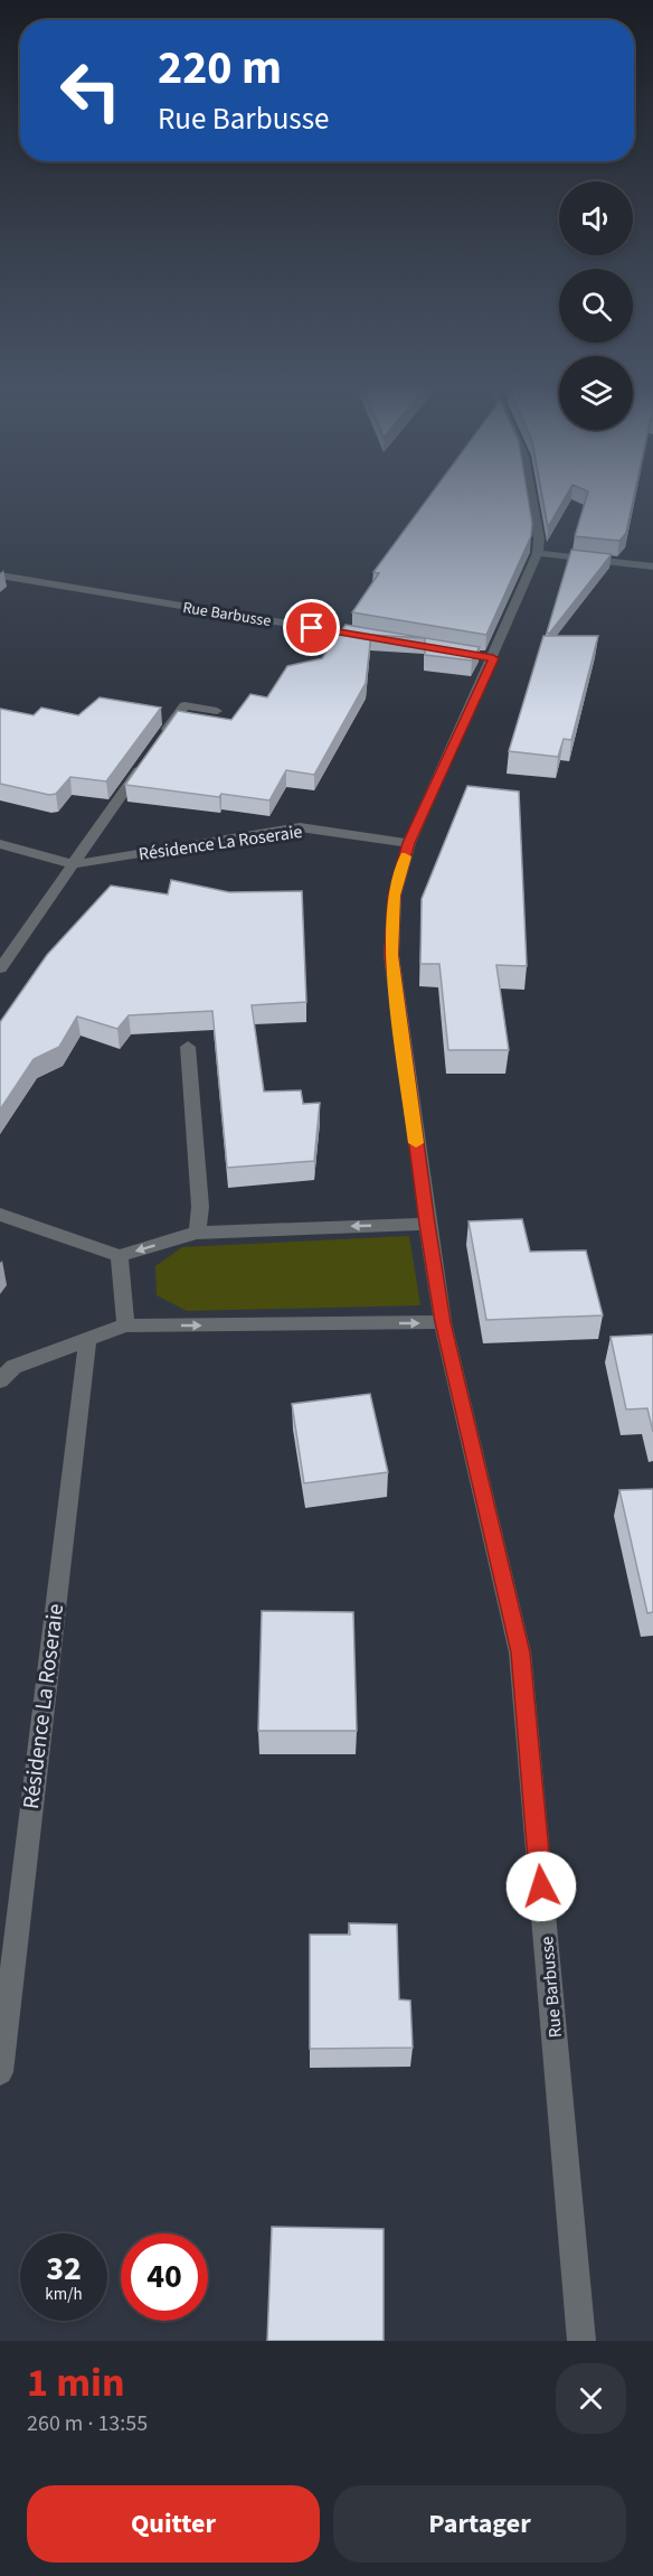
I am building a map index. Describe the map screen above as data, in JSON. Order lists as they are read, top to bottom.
{
  "streets": {
    "street": ["Rue Barbusse", "Résidence La Roseraie"]
  },
  "crossings": [
    ["Rue Barbusse", "Résidence La Roseraie"]
  ],
  "page": {
    "turn": ["220 m", "Rue Barbusse"],
    "speed": "32 km/h",
    "limit": "40",
    "heading": ["1 min", "260 m · 13:55"],
    "buttons": ["Quitter", "Partager"]
  }
}
